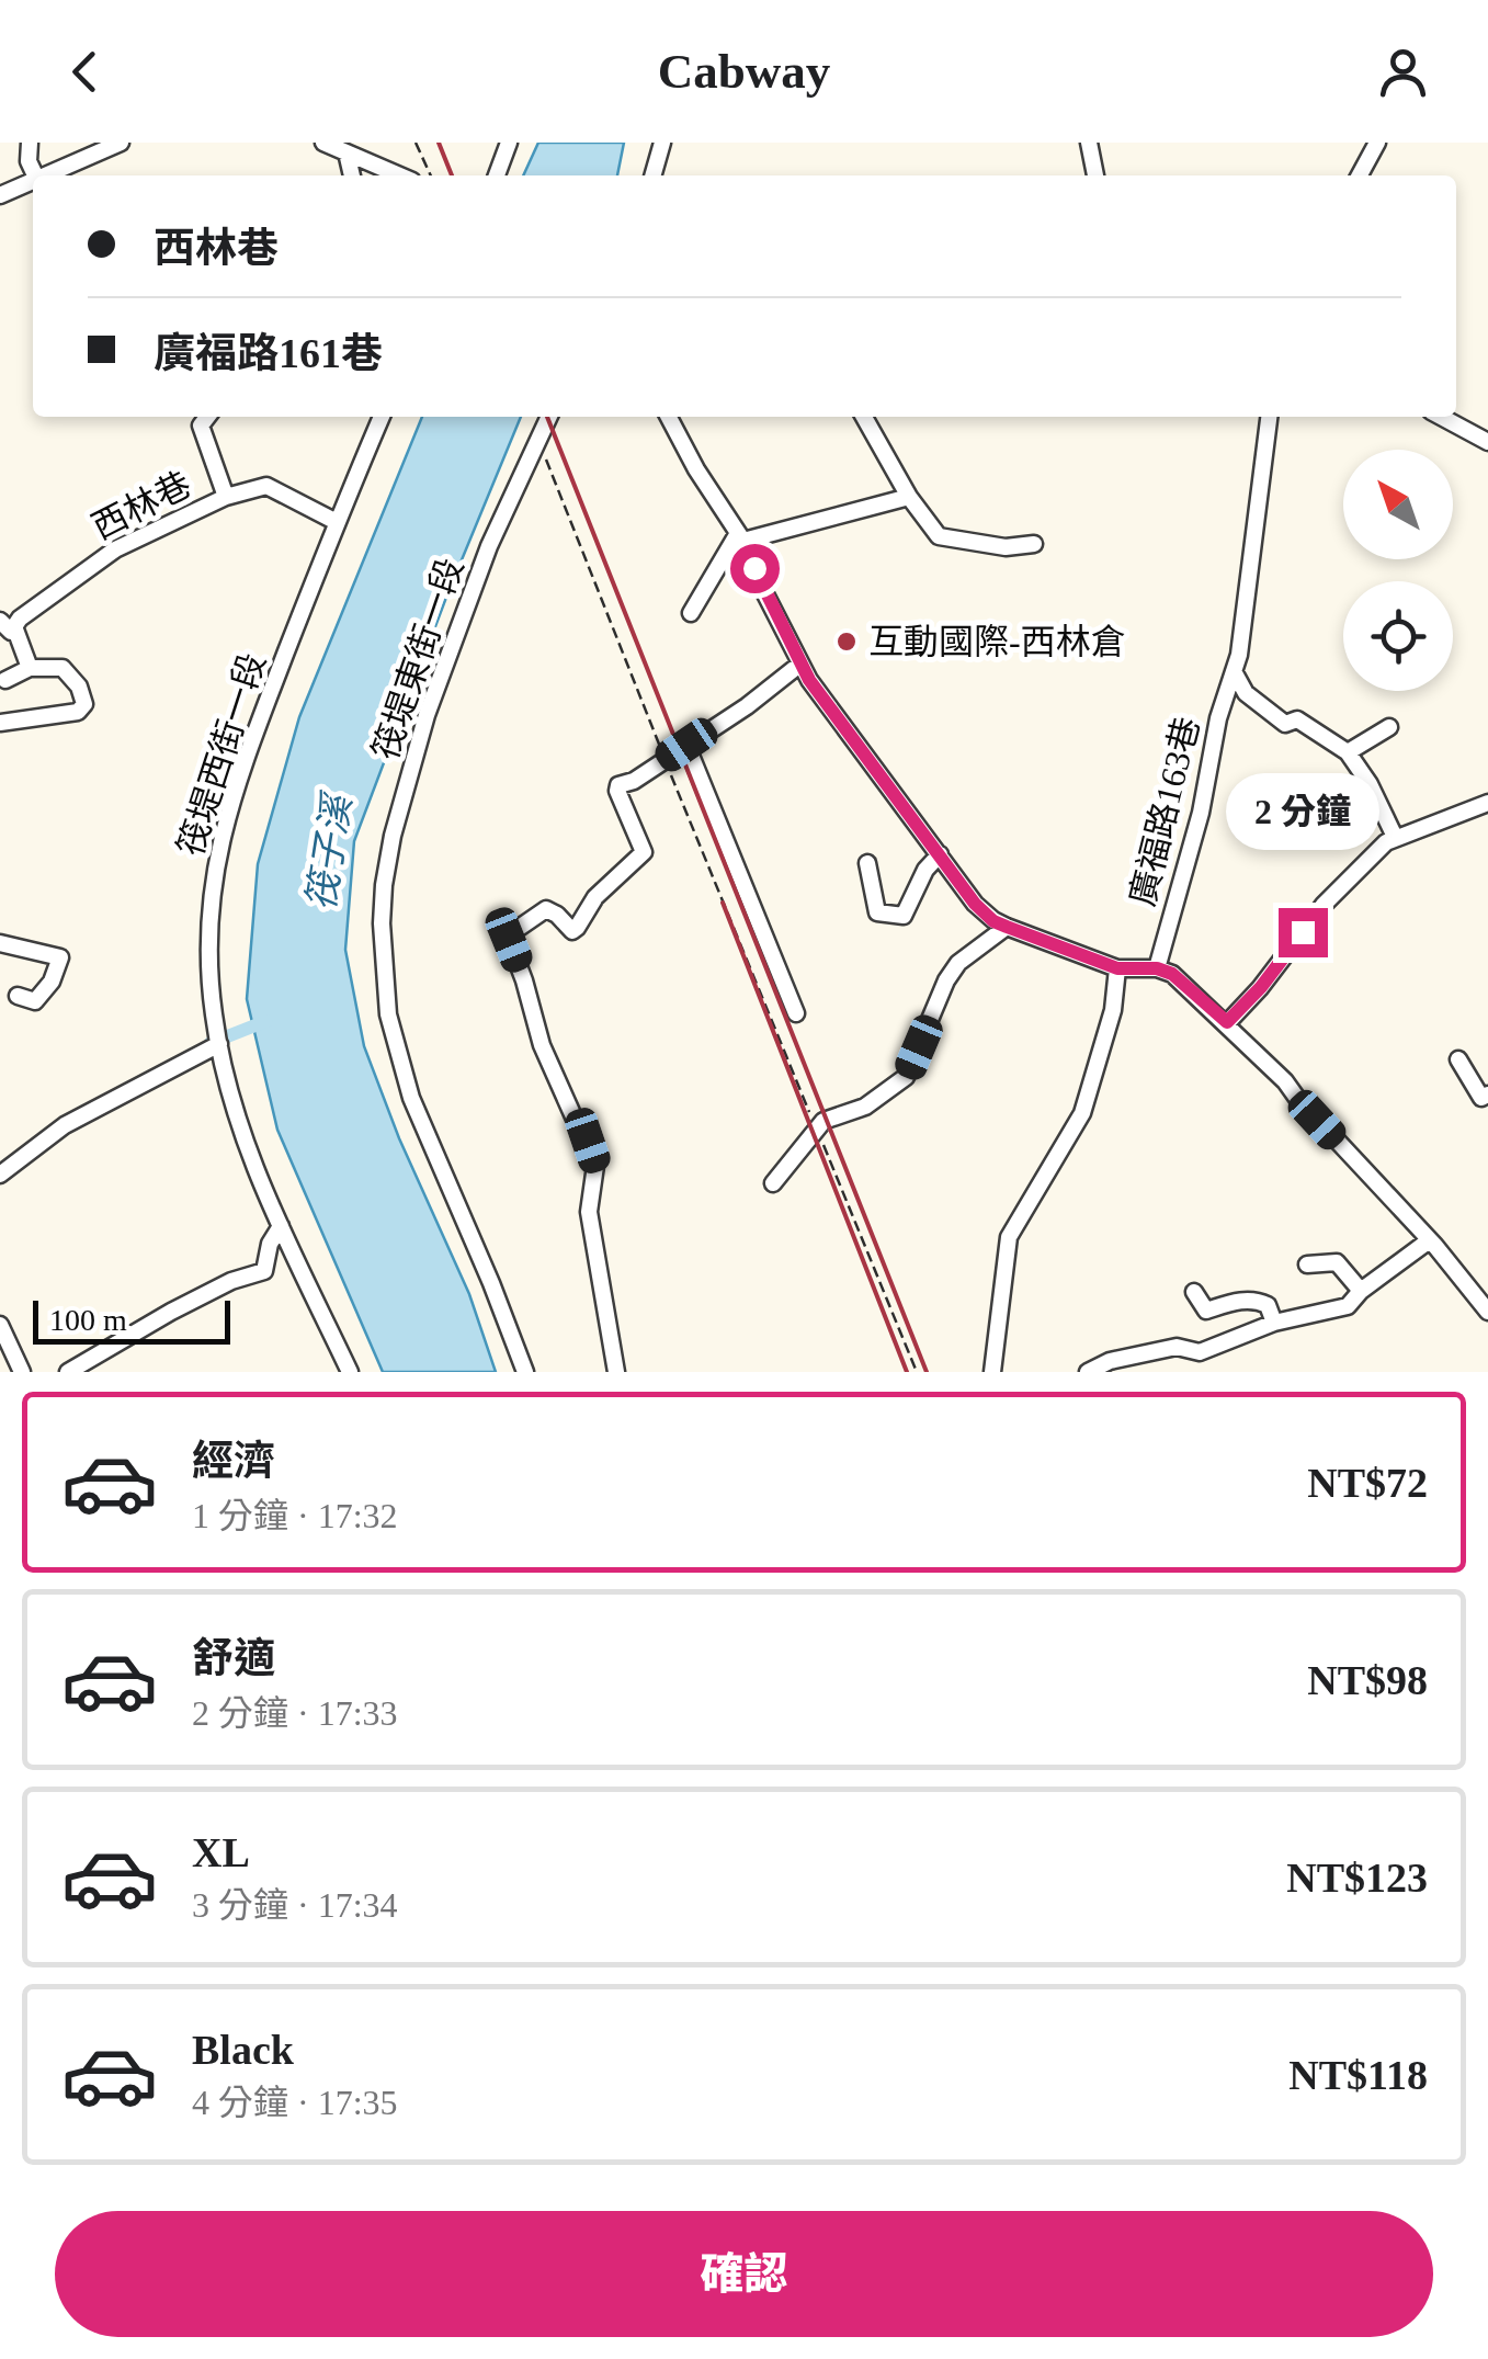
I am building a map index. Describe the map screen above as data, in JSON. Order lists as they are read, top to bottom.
{
  "streets": {
    "street": [
      "西林巷",
      "筏堤東街一段",
      "筏堤西街一段",
      "廣福路163巷"
    ]
  },
  "water": ["筏子溪"],
  "places": ["互動國際-西林倉"],
  "scale_bar": "100 m",
  "north": "top left",
  "page": {
    "header": "Cabway",
    "banner": ["西林巷", "廣福路161巷"],
    "bubble": "2 分鐘",
    "scale": "100 m",
    "list": [
      {
        "name": "經濟",
        "note": "1 分鐘 · 17:32",
        "value": "NT$72"
      },
      {
        "name": "舒適",
        "note": "2 分鐘 · 17:33",
        "value": "NT$98"
      },
      {
        "name": "XL",
        "note": "3 分鐘 · 17:34",
        "value": "NT$123"
      },
      {
        "name": "Black",
        "note": "4 分鐘 · 17:35",
        "value": "NT$118"
      }
    ],
    "buttons": "確認"
  }
}
